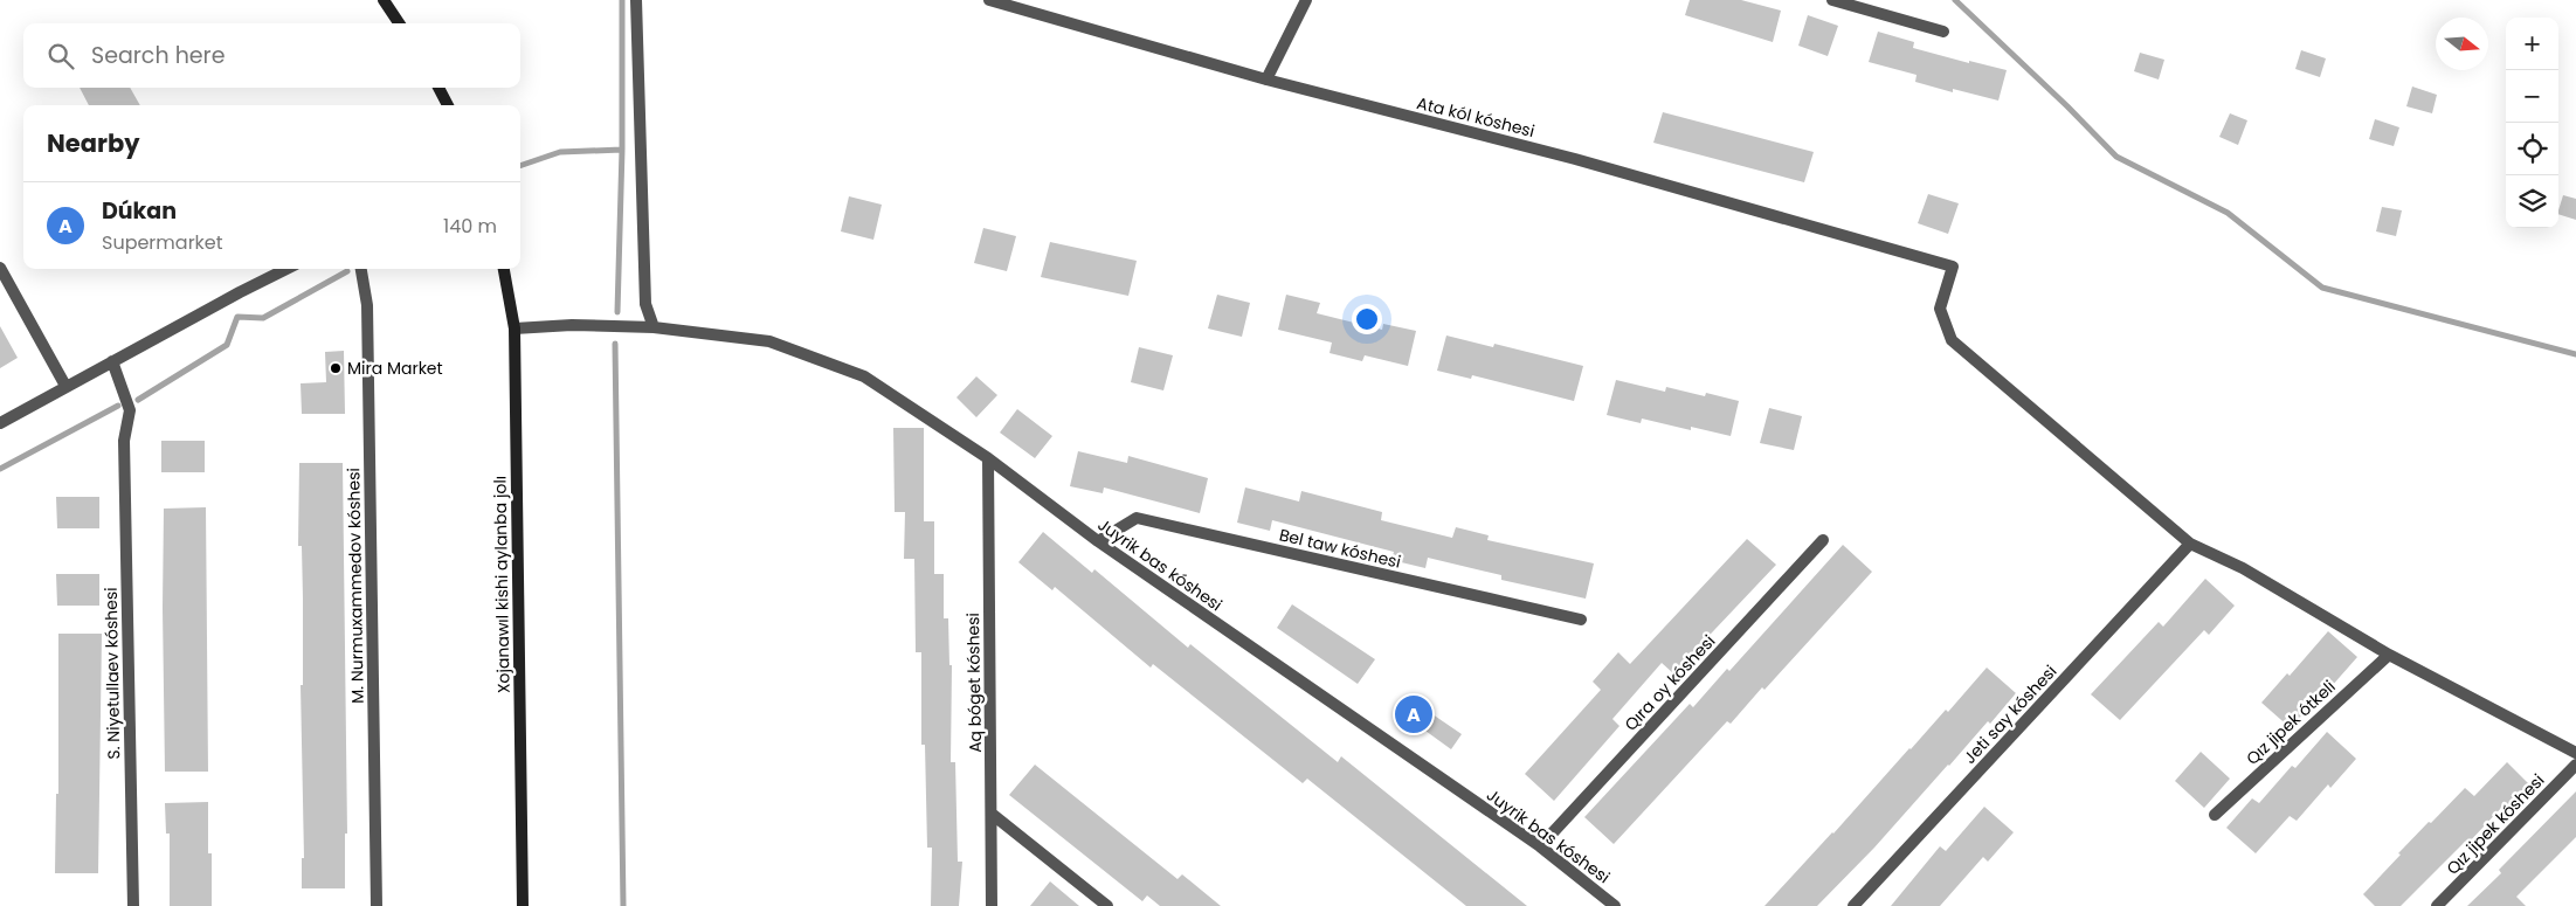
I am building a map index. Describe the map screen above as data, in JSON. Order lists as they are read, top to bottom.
{
  "streets": {
    "main road": ["Xojanawıl kishi aylanba jolı"],
    "street": [
      "Ata kól kóshesi",
      "Bel taw kóshesi",
      "Juyrik bas kóshesi",
      "M. Nurmuxammedov kóshesi",
      "S. Niyetullaev kóshesi",
      "Aq bóget kóshesi",
      "Qıra oy kóshesi",
      "Jeti say kóshesi",
      "Qız jipek ótkeli",
      "Qız jipek kóshesi"
    ]
  },
  "crossings": [
    ["Ata kól kóshesi", "Jeti say kóshesi"],
    ["Bel taw kóshesi", "Juyrik bas kóshesi"],
    ["Juyrik bas kóshesi", "Xojanawıl kishi aylanba jolı"],
    ["Juyrik bas kóshesi", "Aq bóget kóshesi"],
    ["Juyrik bas kóshesi", "Qıra oy kóshesi"]
  ],
  "places": ["Mira Market"],
  "north": "right",
  "page": {
    "map_buttons": ["+", "−"],
    "search": "Search here",
    "heading": "Nearby",
    "list": [
      {
        "mark": "A",
        "name": "Dúkan",
        "note": "Supermarket",
        "value": "140 m"
      }
    ],
    "pins": "A"
  }
}
